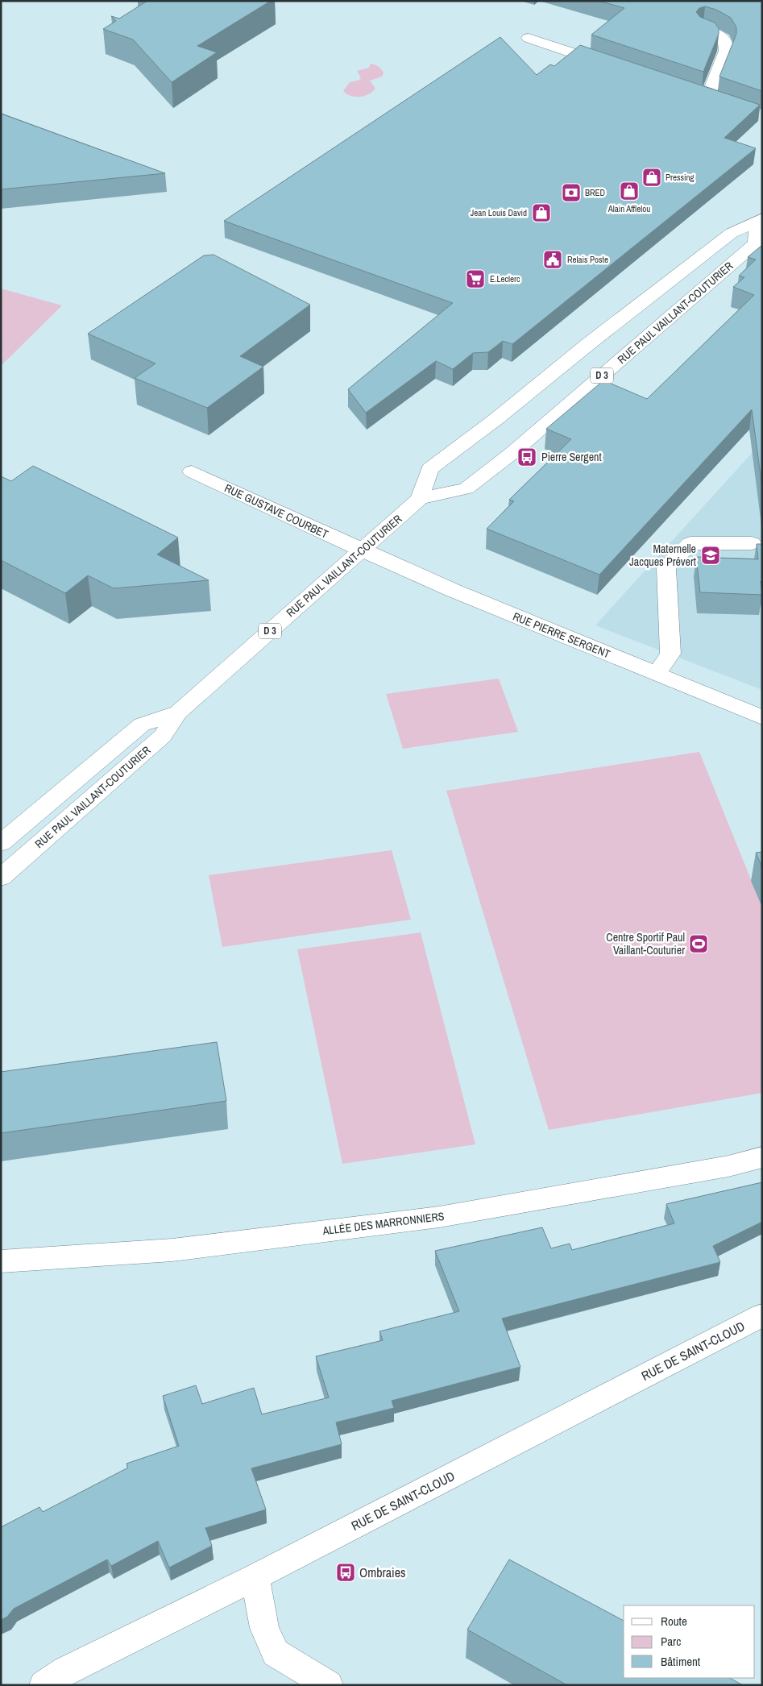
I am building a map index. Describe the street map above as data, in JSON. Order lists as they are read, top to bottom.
{
  "streets": {
    "main road": [
      "RUE PAUL VAILLANT-COUTURIER",
      "D 3",
      "RUE GUSTAVE COURBET",
      "RUE PIERRE SERGENT",
      "ALLÉE DES MARRONNIERS",
      "RUE DE SAINT-CLOUD"
    ]
  },
  "crossings": [
    ["RUE PAUL VAILLANT-COUTURIER", "RUE GUSTAVE COURBET"],
    ["RUE PAUL VAILLANT-COUTURIER", "RUE PIERRE SERGENT"],
    ["RUE GUSTAVE COURBET", "RUE PIERRE SERGENT"]
  ],
  "places": {
    "shop": ["Pressing", "Alain Afflelou", "Jean Louis David"],
    "bank": ["BRED"],
    "public building": ["Relais Poste"],
    "supermarket": ["E.Leclerc"],
    "bus stop": ["Pierre Sergent", "Ombraies"],
    "school or university": ["Maternelle Jacques Prévert"],
    "sports": ["Centre Sportif Paul Vaillant-Couturier"]
  },
  "legend": ["Route", "Parc", "Bâtiment"]
}
